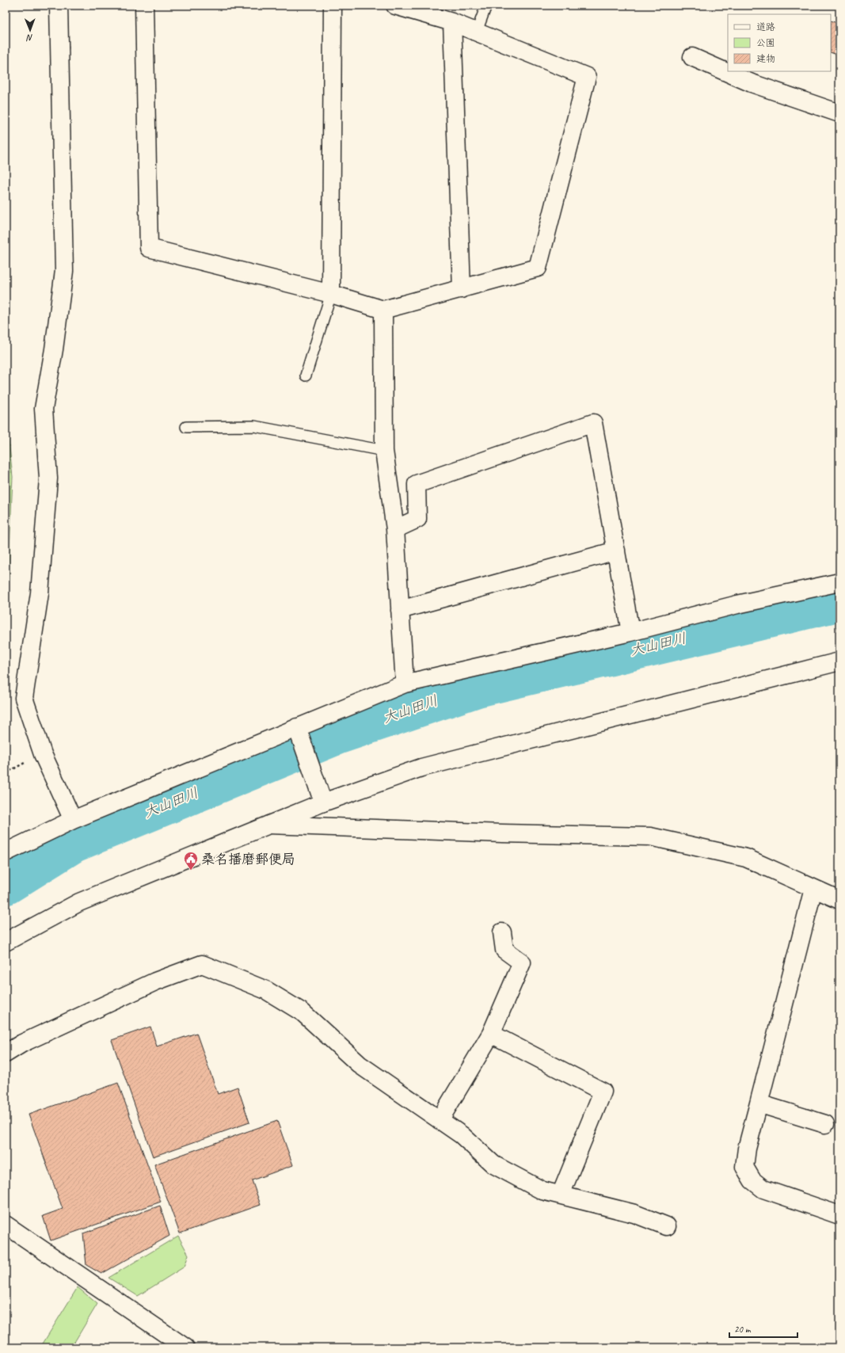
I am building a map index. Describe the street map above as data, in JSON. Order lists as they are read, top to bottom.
{
  "water": ["大山田川"],
  "places": {
    "public building": ["桑名播磨郵便局"]
  },
  "legend": ["道路", "公園", "建物"],
  "scale_bar": "20 m",
  "north": "bottom"
}
